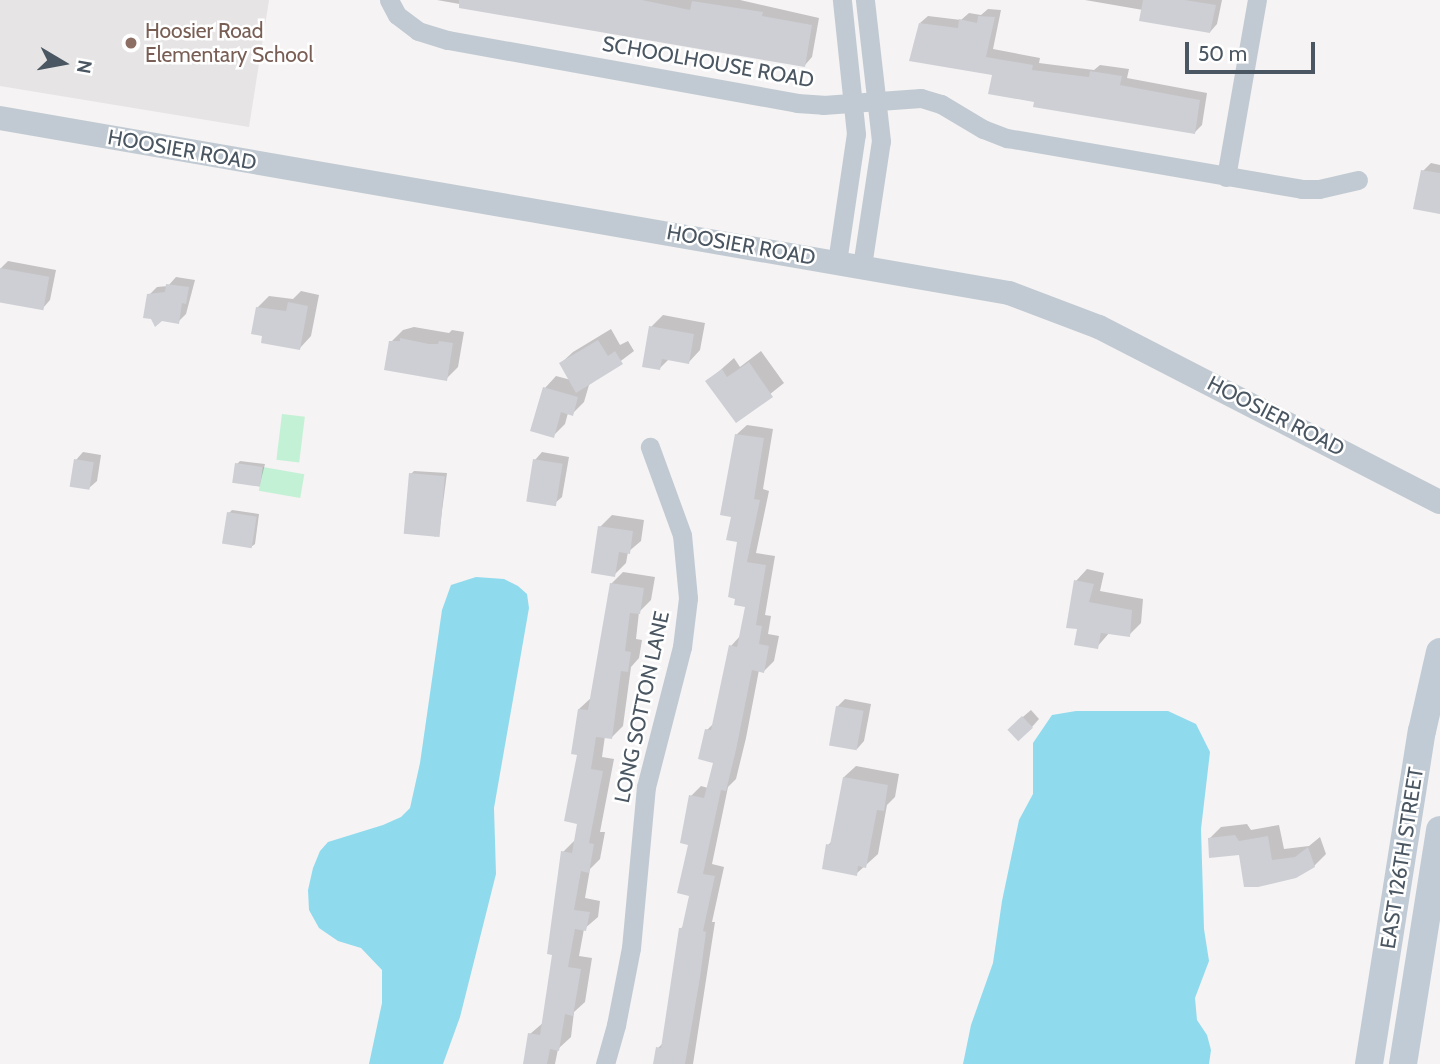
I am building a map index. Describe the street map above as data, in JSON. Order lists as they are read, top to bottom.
{
  "streets": {
    "main road": ["EAST 126TH STREET"],
    "street": ["SCHOOLHOUSE ROAD", "HOOSIER ROAD", "LONG SOTTON LANE"]
  },
  "places": ["Hoosier Road Elementary School"],
  "scale_bar": "50 m",
  "north": "right"
}
